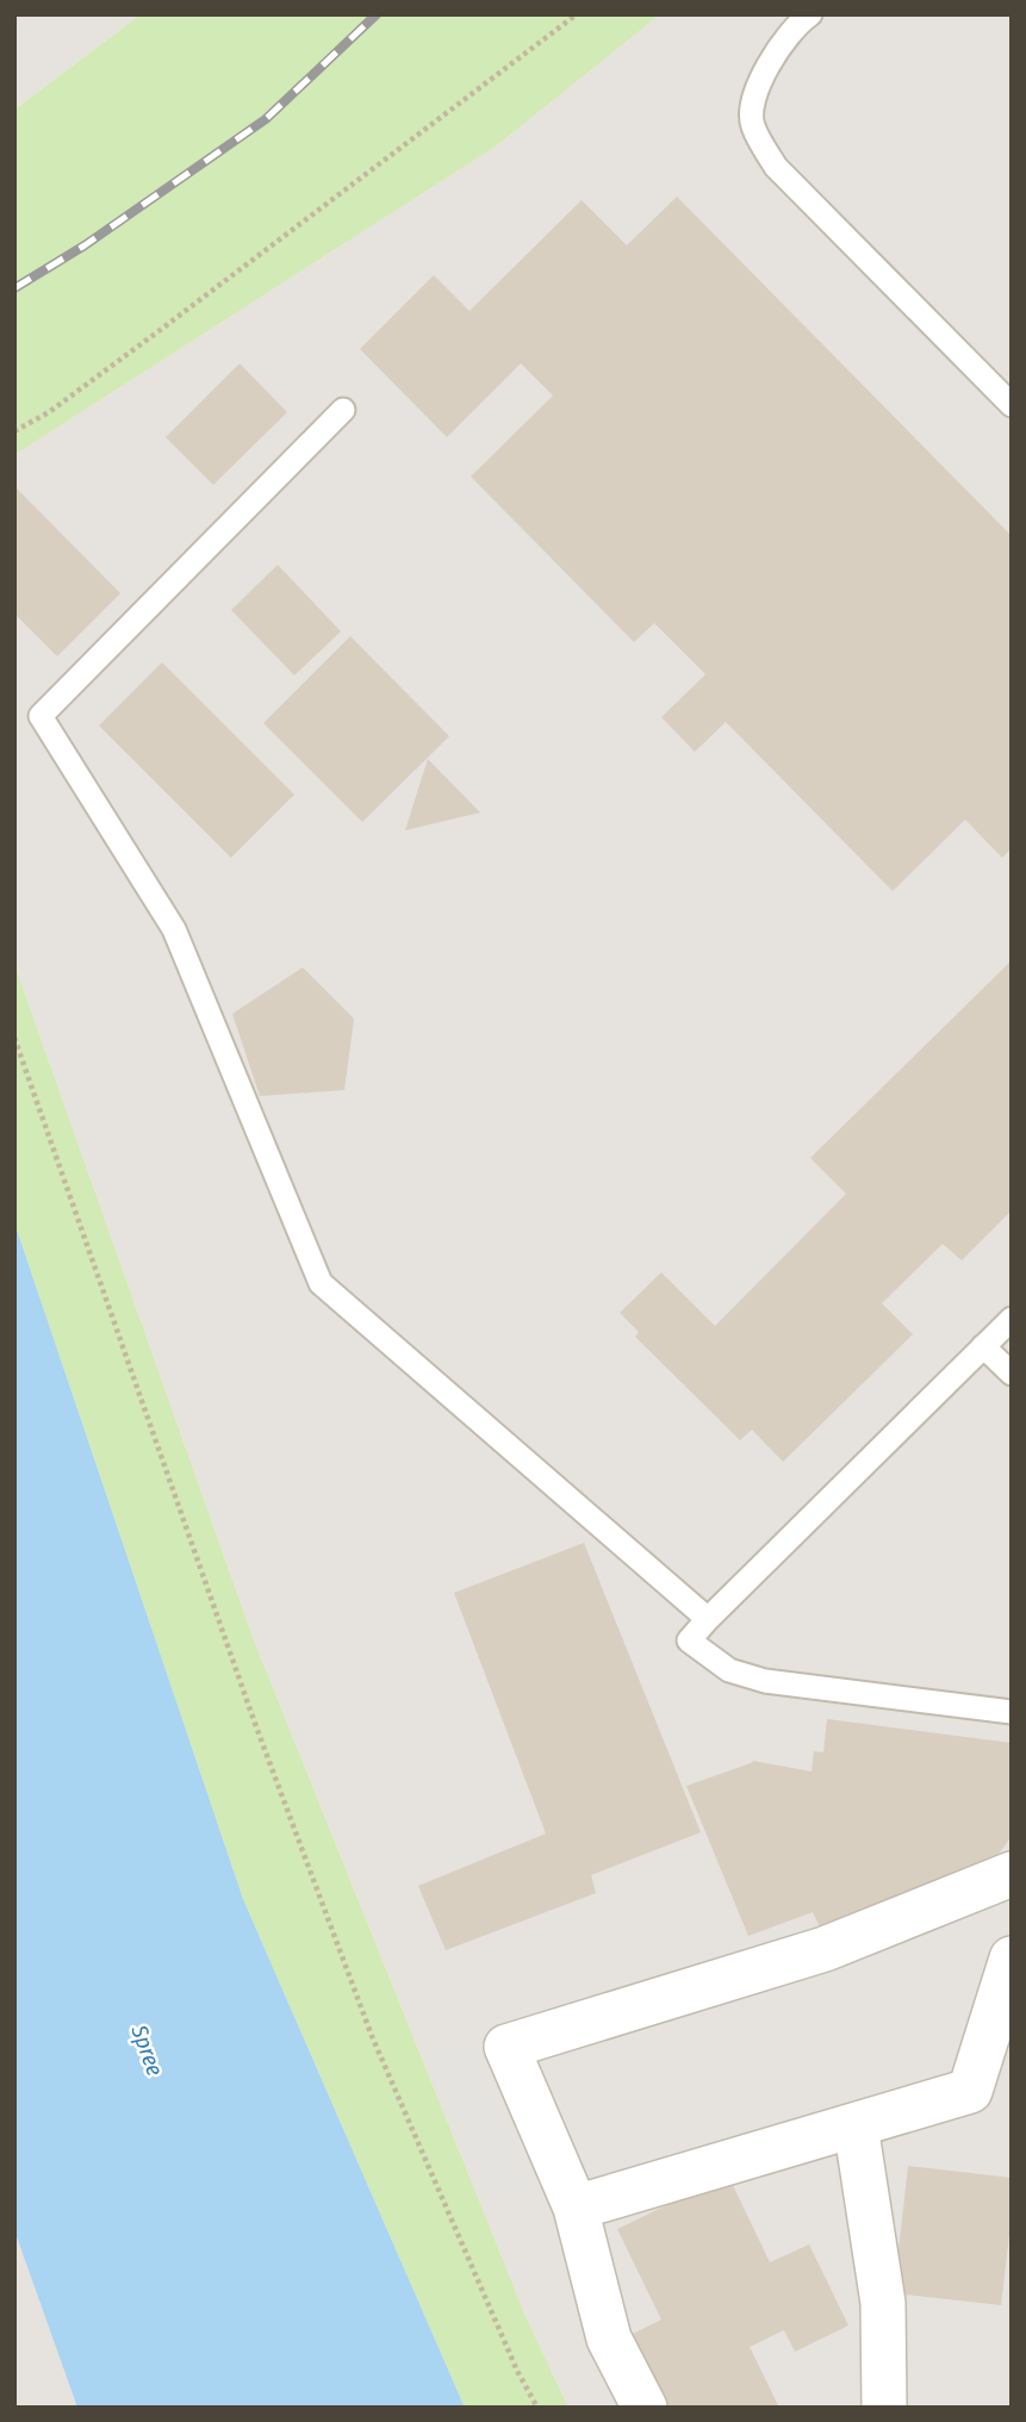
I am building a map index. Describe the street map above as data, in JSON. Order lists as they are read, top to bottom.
{
  "water": ["Spree"]
}
